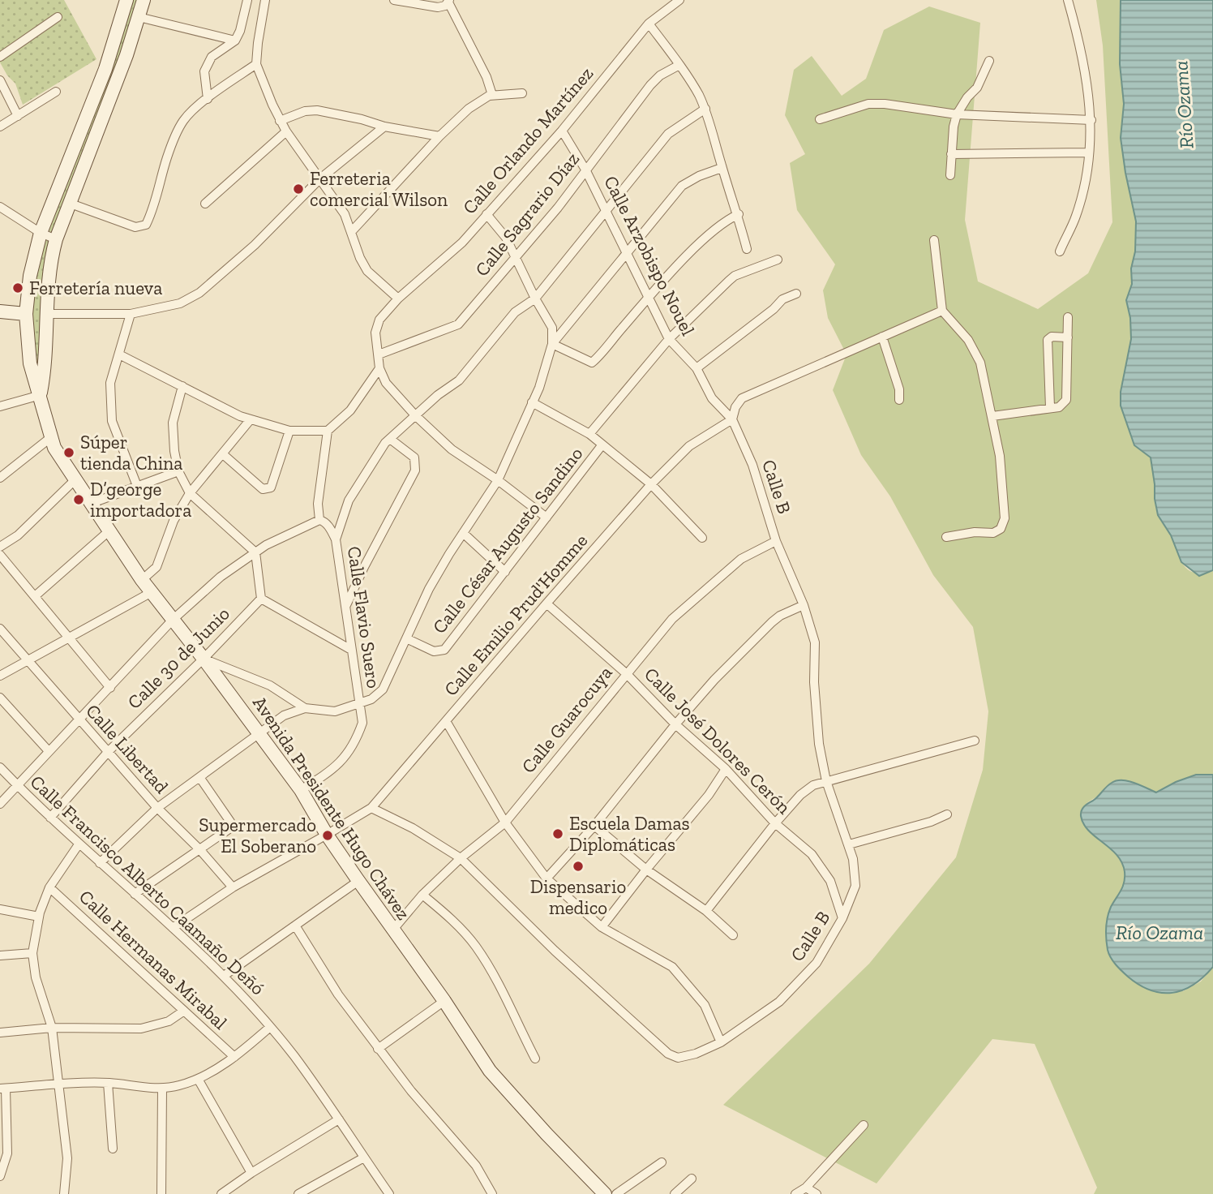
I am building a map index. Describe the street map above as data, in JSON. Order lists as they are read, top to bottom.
{
  "streets": {
    "main road": ["Avenida Presidente Hugo Chávez"],
    "street": [
      "Calle Orlando Martínez",
      "Calle Sagrario Díaz",
      "Calle Arzobispo Nouel",
      "Calle B",
      "Calle César Augusto Sandino",
      "Calle Emilio Prud'Homme",
      "Calle Flavio Suero",
      "Calle 30 de Junio",
      "Calle Guarocuya",
      "Calle José Dolores Cerón",
      "Calle Libertad",
      "Calle Francisco Alberto Caamaño Deñó",
      "Calle Hermanas Mirabal"
    ]
  },
  "crossings": [
    ["Calle Orlando Martínez", "Calle Sagrario Díaz"],
    ["Calle Orlando Martínez", "Calle Arzobispo Nouel"],
    ["Calle Sagrario Díaz", "Calle Arzobispo Nouel"],
    ["Calle Arzobispo Nouel", "Calle B"],
    ["Calle Arzobispo Nouel", "Calle Emilio Prud'Homme"],
    ["Calle Arzobispo Nouel", "Calle Flavio Suero"],
    ["Calle B", "Calle Emilio Prud'Homme"],
    ["Calle B", "Calle Guarocuya"],
    ["Calle B", "Calle José Dolores Cerón"],
    ["Calle Emilio Prud'Homme", "Calle José Dolores Cerón"],
    ["Calle Emilio Prud'Homme", "Calle Libertad"],
    ["Calle Emilio Prud'Homme", "Avenida Presidente Hugo Chávez"],
    ["Calle Emilio Prud'Homme", "Calle Francisco Alberto Caamaño Deñó"],
    ["Calle Flavio Suero", "Avenida Presidente Hugo Chávez"],
    ["Calle 30 de Junio", "Calle Libertad"],
    ["Calle 30 de Junio", "Avenida Presidente Hugo Chávez"],
    ["Calle 30 de Junio", "Calle Francisco Alberto Caamaño Deñó"],
    ["Calle Guarocuya", "Calle José Dolores Cerón"],
    ["Calle Guarocuya", "Avenida Presidente Hugo Chávez"]
  ],
  "water": ["Río Ozama"],
  "places": [
    "Ferreteria comercial Wilson",
    "Ferretería nueva",
    "Súper tienda China",
    "D’george importadora",
    "Escuela Damas Diplomáticas",
    "Supermercado El Soberano",
    "Dispensario medico"
  ]
}
